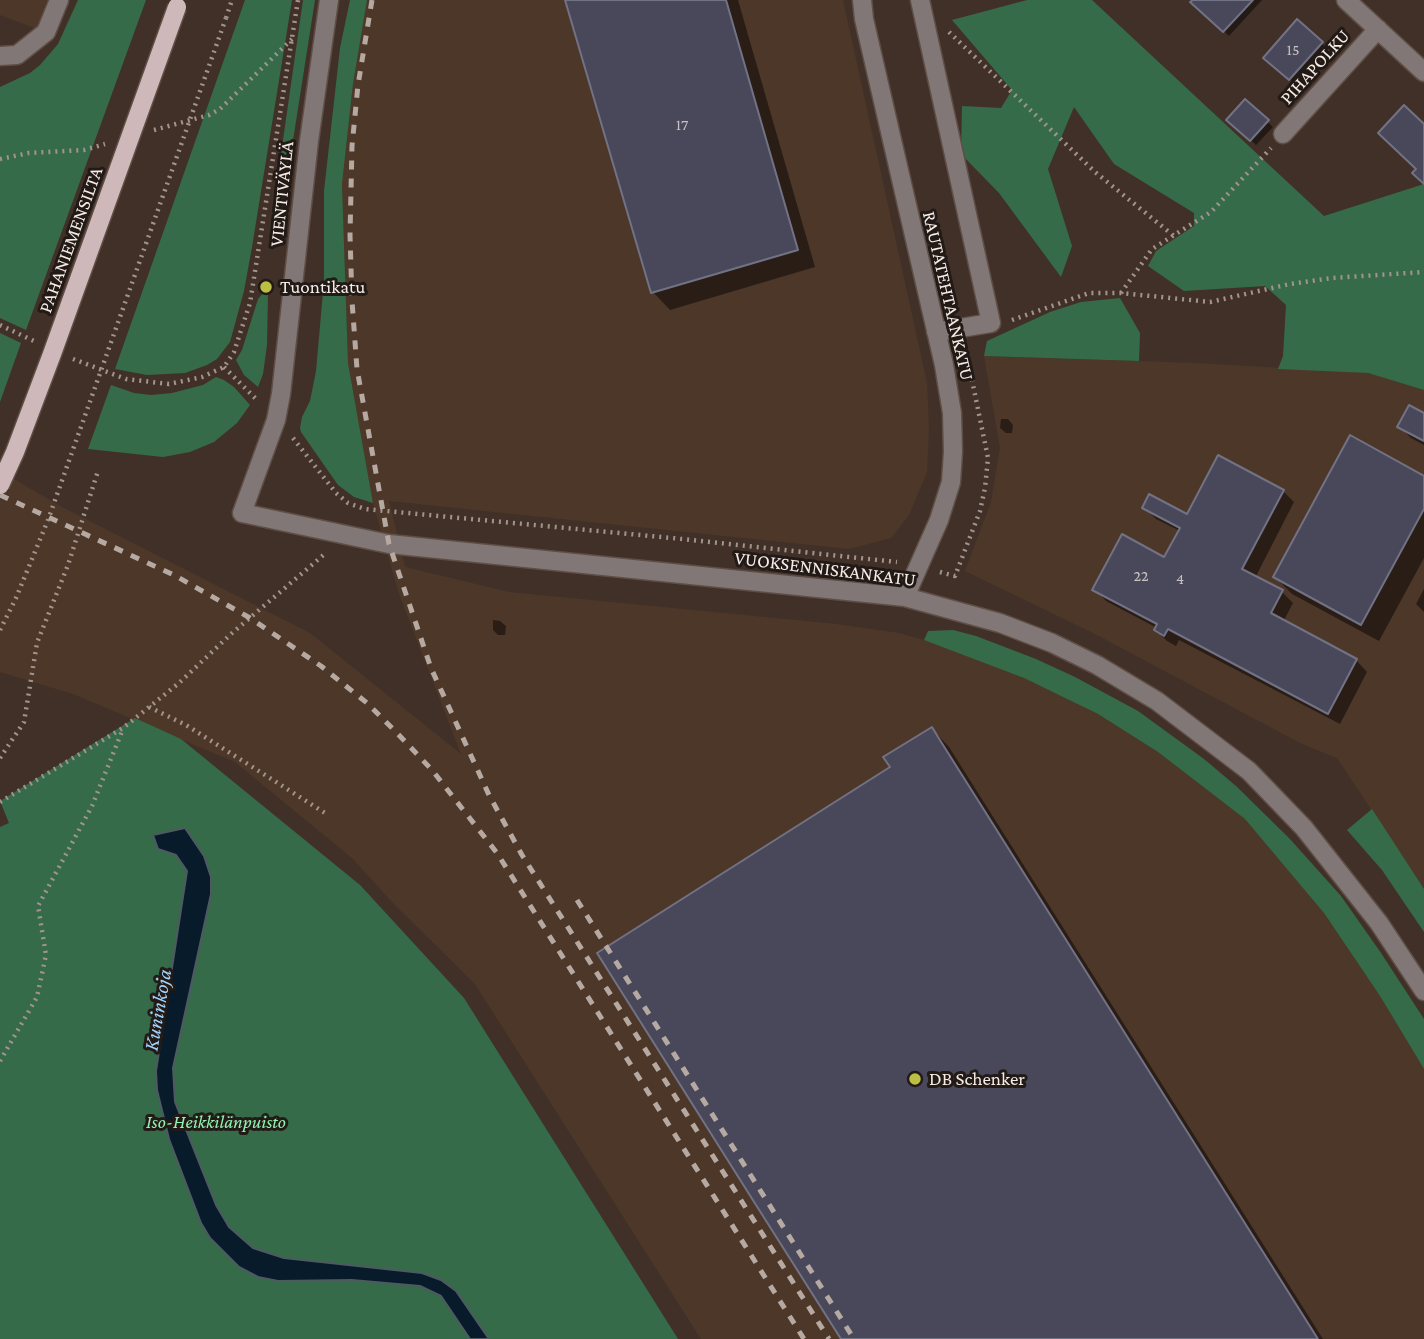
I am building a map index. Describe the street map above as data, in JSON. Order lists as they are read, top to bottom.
{
  "streets": {
    "main road": ["PAHANIEMENSILTA"],
    "street": [
      "PIHAPOLKU",
      "VIENTIVÄYLÄ",
      "RAUTATEHTAANKATU",
      "VUOKSENNISKANKATU"
    ]
  },
  "crossings": [
    ["VIENTIVÄYLÄ", "VUOKSENNISKANKATU"],
    ["RAUTATEHTAANKATU", "VUOKSENNISKANKATU"]
  ],
  "water": ["Kuninkoja"],
  "parks": ["Iso-Heikkilänpuisto"],
  "places": ["Tuontikatu", "DB Schenker"],
  "house_numbers": [
    "15",
    "17",
    "22",
    "4"
  ]
}
